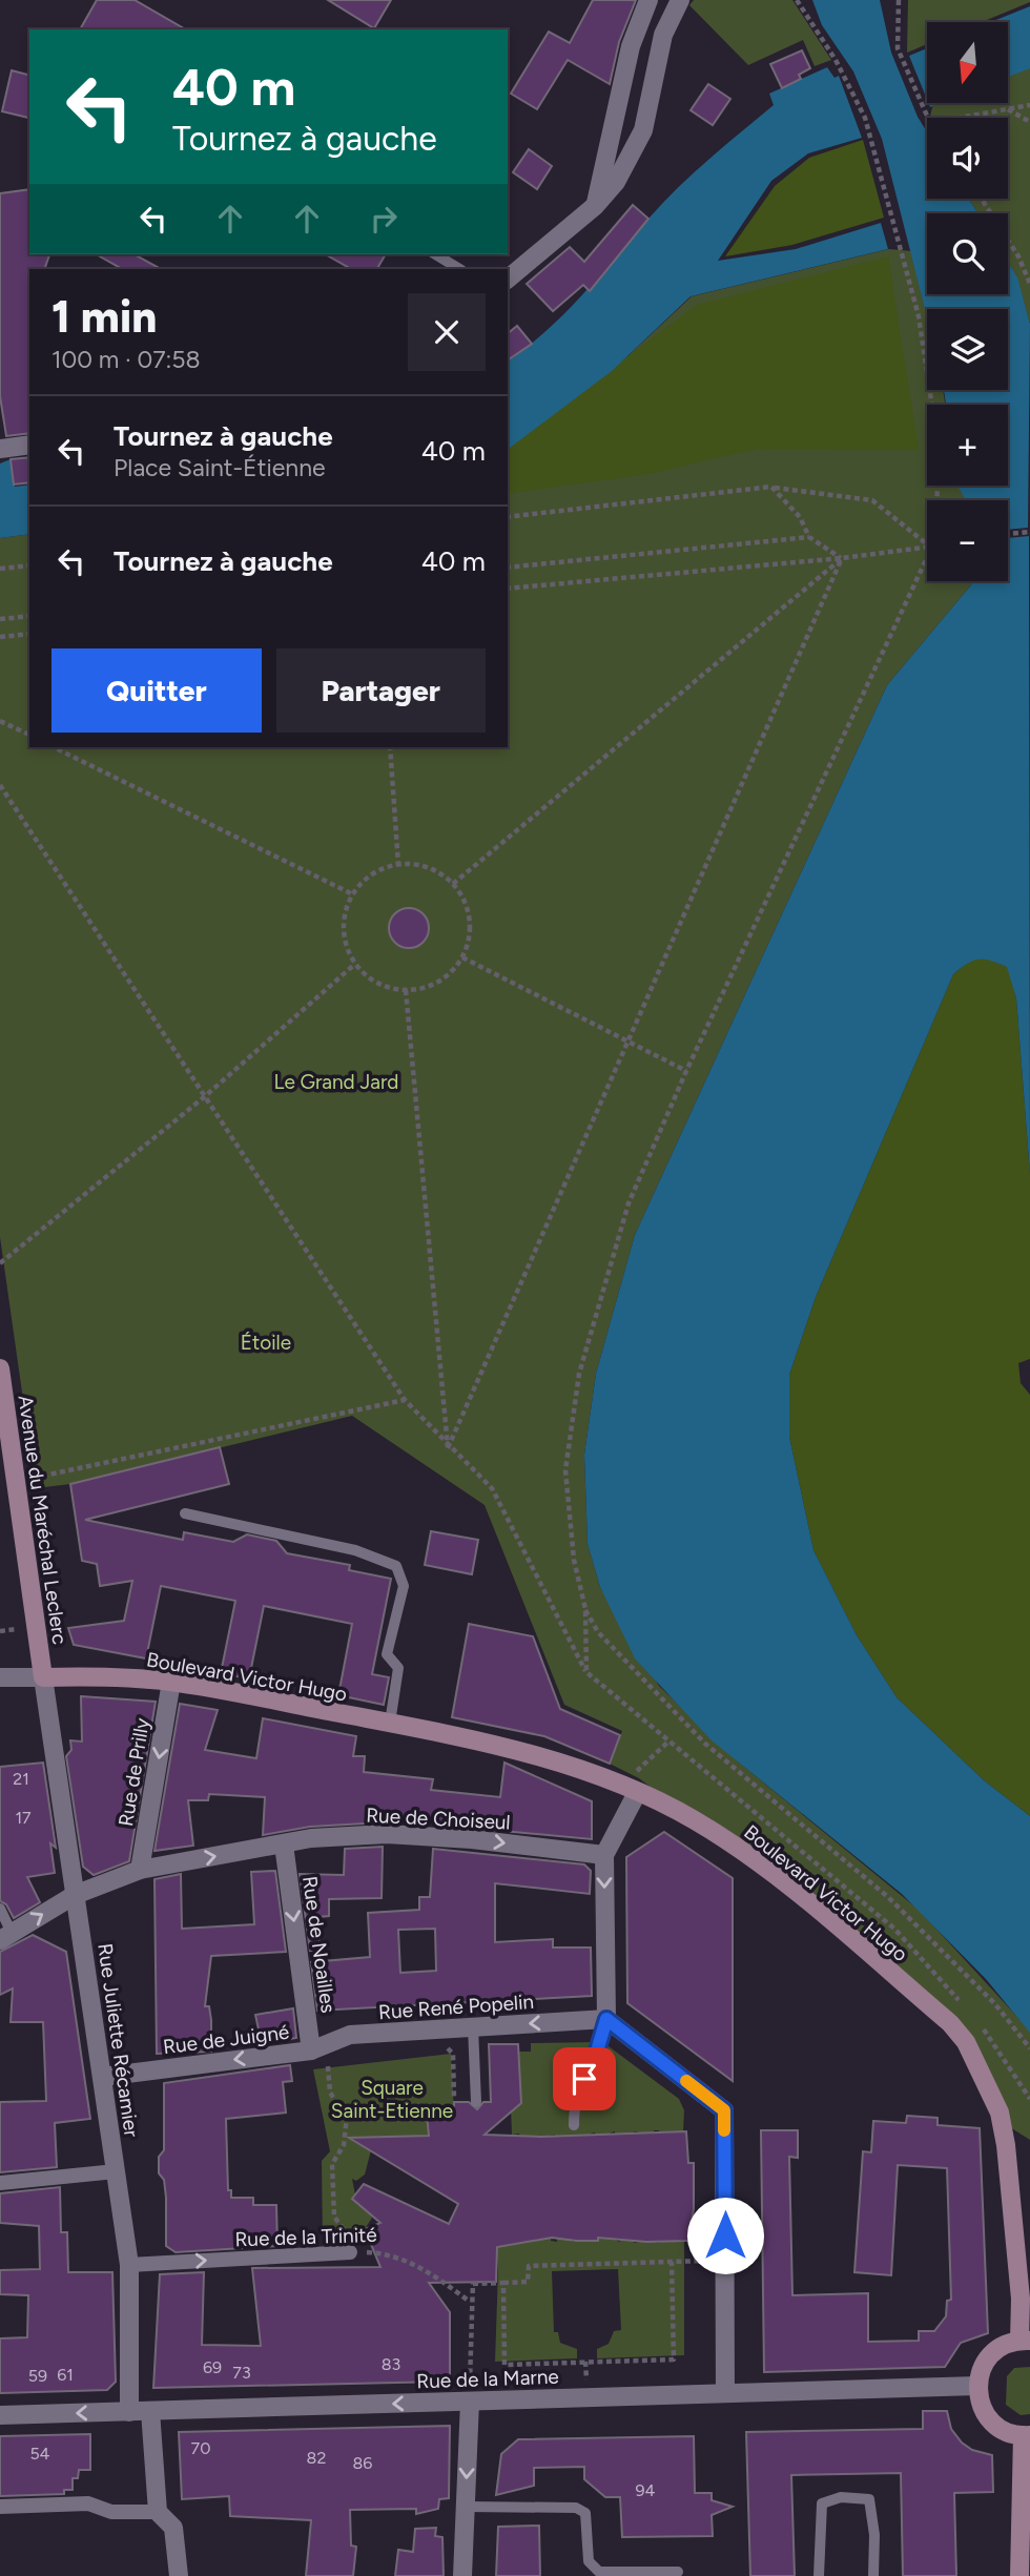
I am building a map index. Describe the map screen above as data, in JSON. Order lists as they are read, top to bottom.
{
  "streets": {
    "main road": ["Avenue du Maréchal Leclerc", "Boulevard Victor Hugo"],
    "street": [
      "Rue de Prilly",
      "Rue de Choiseul",
      "Rue de Noailles",
      "Rue René Popelin",
      "Rue de Juigné",
      "Rue Juliette Récamier",
      "Rue de la Trinité",
      "Rue de la Marne"
    ]
  },
  "crossings": [
    ["Avenue du Maréchal Leclerc", "Boulevard Victor Hugo"],
    ["Avenue du Maréchal Leclerc", "Rue Juliette Récamier"],
    ["Boulevard Victor Hugo", "Rue de Prilly"],
    ["Boulevard Victor Hugo", "Rue Juliette Récamier"],
    ["Rue de Prilly", "Rue de Choiseul"],
    ["Rue de Choiseul", "Rue de Noailles"],
    ["Rue de Choiseul", "Rue Juliette Récamier"],
    ["Rue de Noailles", "Rue René Popelin"],
    ["Rue de Noailles", "Rue de Juigné"],
    ["Rue René Popelin", "Rue de Juigné"],
    ["Rue de Juigné", "Rue Juliette Récamier"],
    ["Rue Juliette Récamier", "Rue de la Trinité"],
    ["Rue Juliette Récamier", "Rue de la Marne"]
  ],
  "one_way": [
    "Rue de Prilly",
    "Rue de Choiseul",
    "Rue de Noailles",
    "Rue René Popelin",
    "Rue de Juigné",
    "Rue de la Trinité",
    "Rue de la Marne"
  ],
  "parks": ["Le Grand Jard", "Étoile", "Square Saint-Etienne"],
  "house_numbers": [
    "21",
    "17",
    "83",
    "69",
    "73",
    "61",
    "59",
    "70",
    "54",
    "82",
    "86",
    "94"
  ],
  "north": "bottom",
  "page": {
    "map_buttons": ["+", "−"],
    "turn": ["40 m", "Tournez à gauche"],
    "heading": ["1 min", "100 m · 07:58"],
    "list": [
      {
        "name": "Tournez à gauche",
        "note": "Place Saint-Étienne",
        "value": "40 m"
      },
      {
        "name": "Tournez à gauche",
        "value": "40 m"
      }
    ],
    "buttons": ["Quitter", "Partager"]
  }
}
